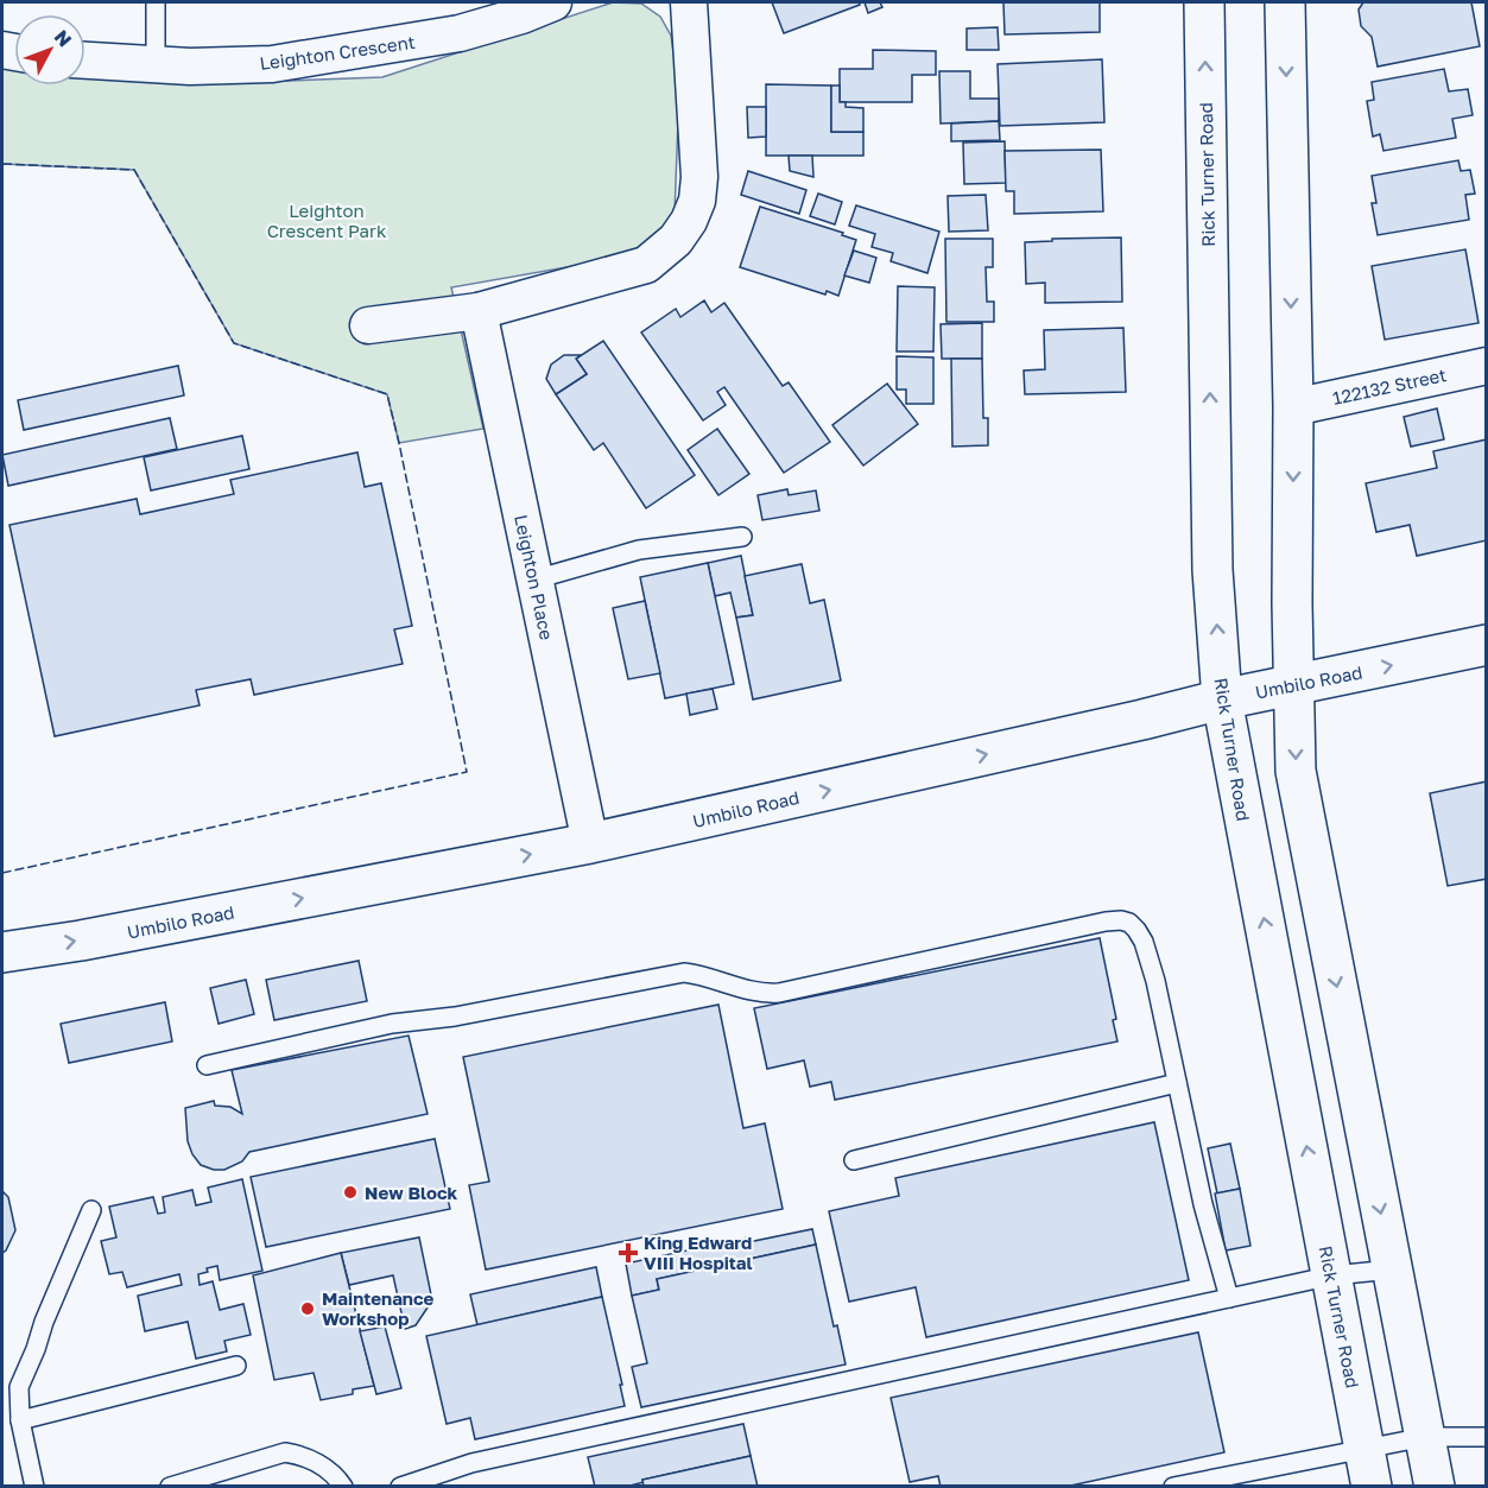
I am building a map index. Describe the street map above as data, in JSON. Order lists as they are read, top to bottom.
{
  "streets": {
    "main road": ["Rick Turner Road", "Umbilo Road"],
    "street": ["Leighton Crescent", "122132 Street", "Leighton Place"]
  },
  "crossings": [
    ["Rick Turner Road", "Umbilo Road"],
    ["Leighton Place", "Umbilo Road"]
  ],
  "one_way": ["Umbilo Road"],
  "parks": ["Leighton Crescent Park"],
  "places": {
    "other": ["New Block", "Maintenance Workshop"],
    "health": ["King Edward VIII Hospital"]
  },
  "north": "top right"
}
